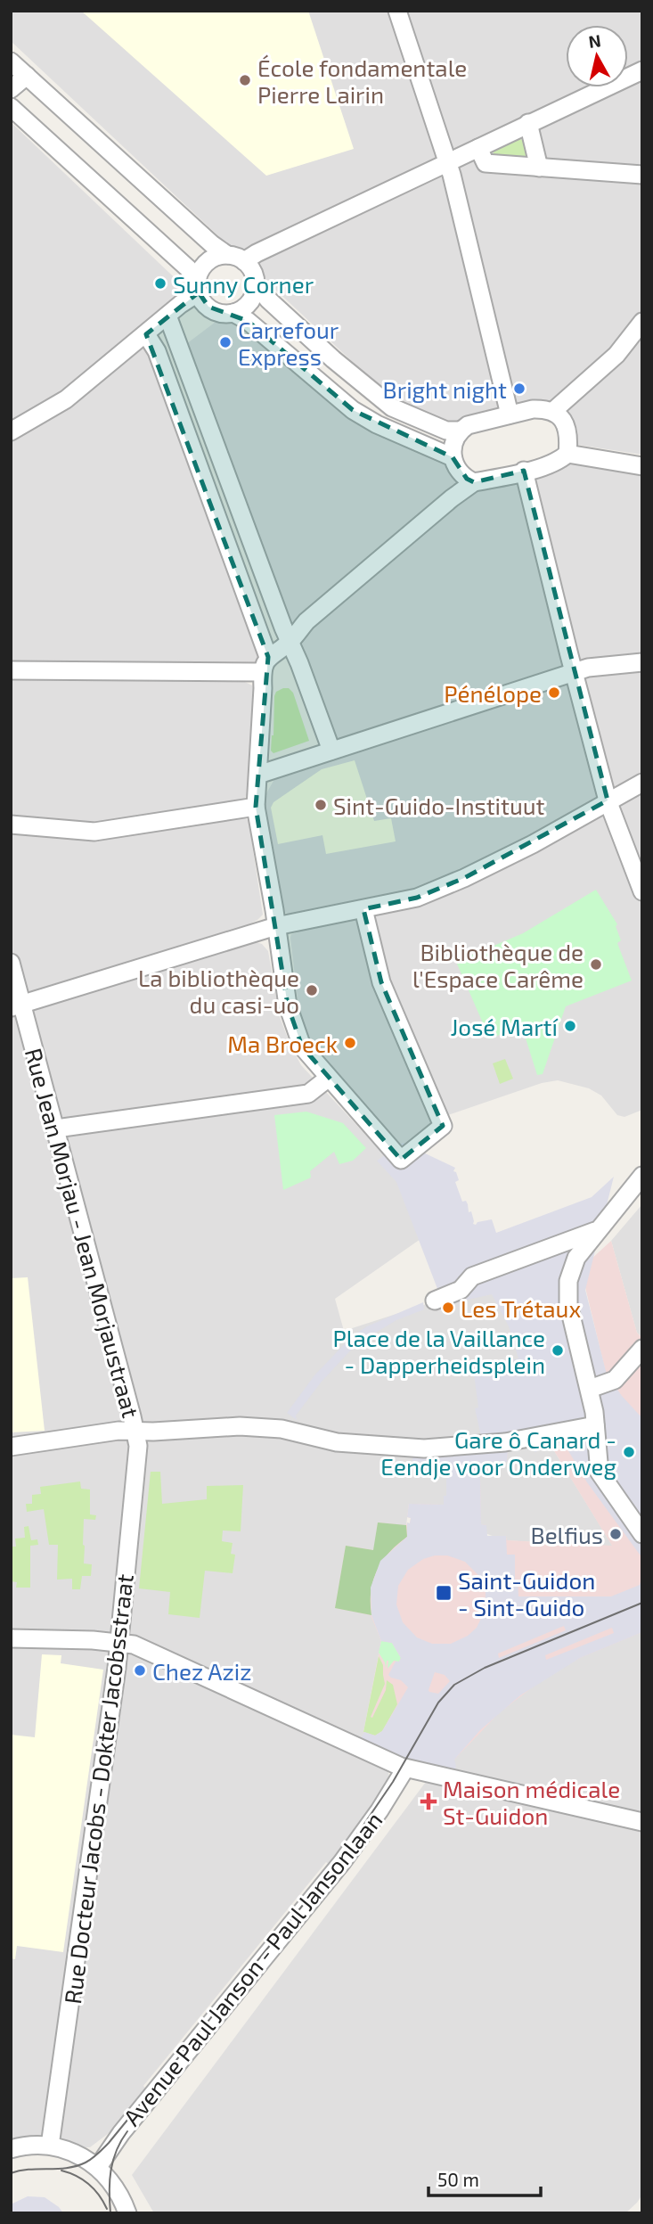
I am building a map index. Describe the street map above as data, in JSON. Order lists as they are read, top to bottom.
{
  "streets": {
    "street": ["Rue Jean Morjau - Jean Morjaustraat", "Rue Docteur Jacobs - Dokter Jacobsstraat", "Avenue Paul Janson - Paul Jansonlaan"]
  },
  "crossings": [
    ["Rue Jean Morjau - Jean Morjaustraat", "Rue Docteur Jacobs - Dokter Jacobsstraat"]
  ],
  "places": {
    "other": [
      "École fondamentale Pierre Lairin",
      "Sunny Corner",
      "Carrefour Express",
      "Bright night",
      "Pénélope",
      "Sint-Guido-Instituut",
      "Bibliothèque de l'Espace Carême",
      "La bibliothèque du casi-uo",
      "José Martí",
      "Ma Broeck",
      "Les Trétaux",
      "Place de la Vaillance - Dapperheidsplein",
      "Gare ô Canard - Eendje voor Onderweg",
      "Belfius",
      "Chez Aziz"
    ],
    "transit": ["Saint-Guidon - Sint-Guido"],
    "health": ["Maison médicale St-Guidon"]
  },
  "scale_bar": "50 m",
  "north": "top"
}
